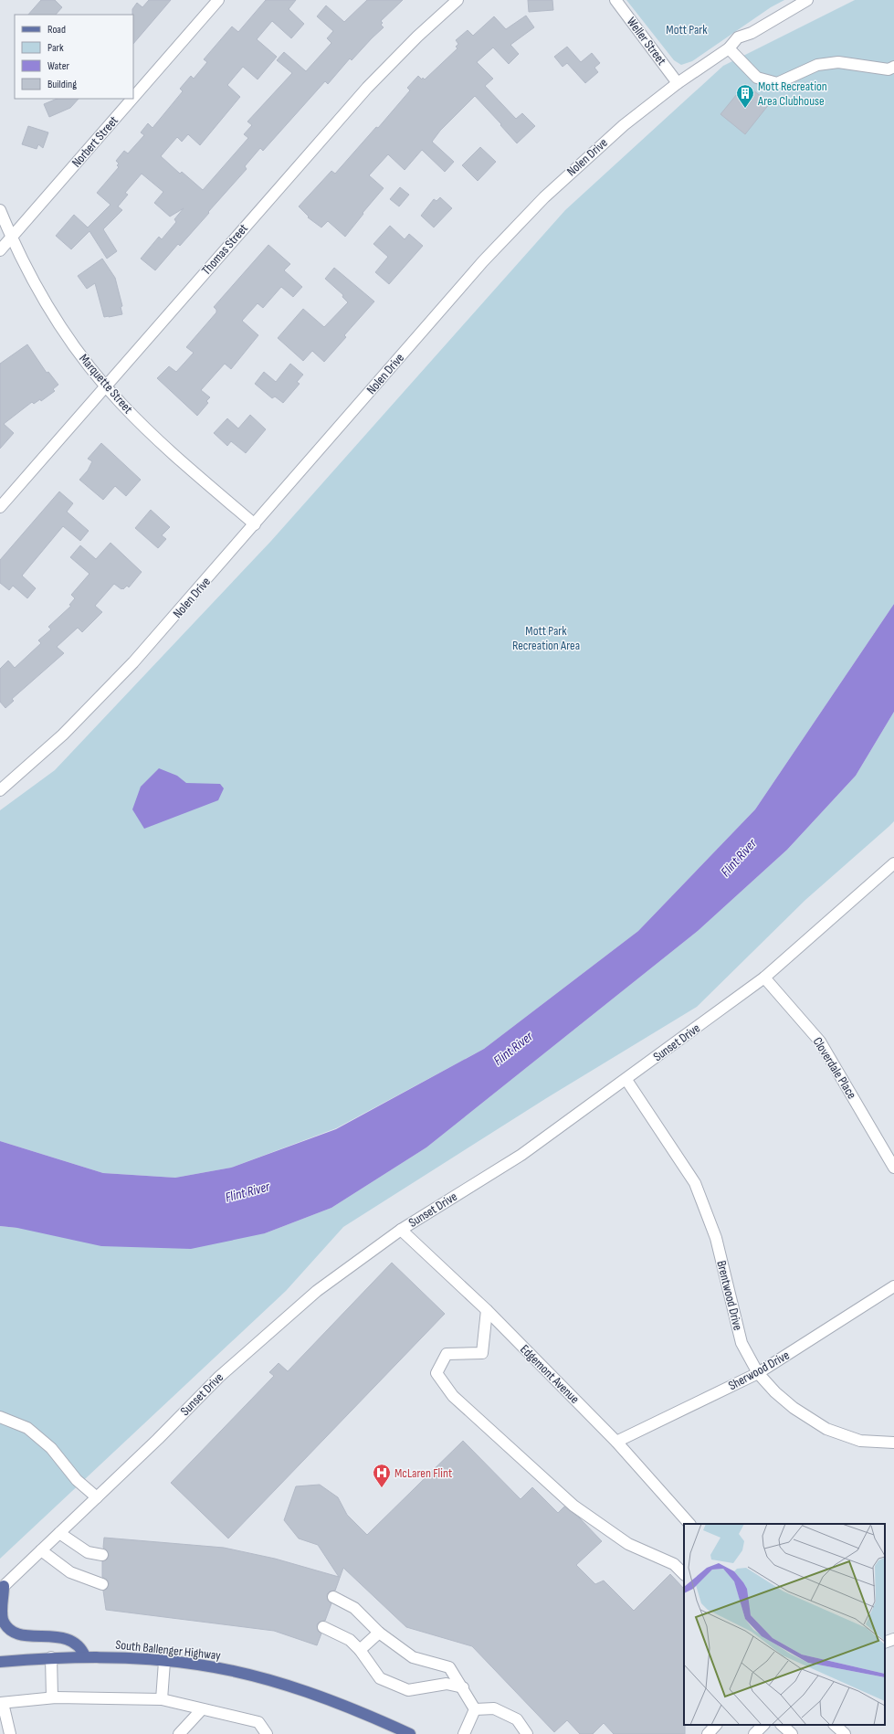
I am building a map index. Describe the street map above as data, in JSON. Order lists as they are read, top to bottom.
{
  "streets": {
    "main road": ["South Ballenger Highway"],
    "street": [
      "Weller Street",
      "Norbert Street",
      "Nolen Drive",
      "Thomas Street",
      "Marquette Street",
      "Sunset Drive",
      "Cloverdale Place",
      "Brentwood Drive",
      "Sherwood Drive",
      "Edgemont Avenue"
    ]
  },
  "crossings": [
    ["Weller Street", "Nolen Drive"],
    ["Norbert Street", "Marquette Street"],
    ["Nolen Drive", "Marquette Street"],
    ["Thomas Street", "Marquette Street"],
    ["Sunset Drive", "Cloverdale Place"],
    ["Sunset Drive", "Brentwood Drive"],
    ["Sunset Drive", "Edgemont Avenue"],
    ["Brentwood Drive", "Sherwood Drive"],
    ["Sherwood Drive", "Edgemont Avenue"]
  ],
  "water": ["Flint River"],
  "parks": ["Mott Park", "Mott Park Recreation Area"],
  "places": {
    "building": ["Mott Recreation Area Clubhouse"],
    "hospital": ["McLaren Flint"]
  },
  "legend": [
    "Road",
    "Park",
    "Water",
    "Building"
  ]
}
